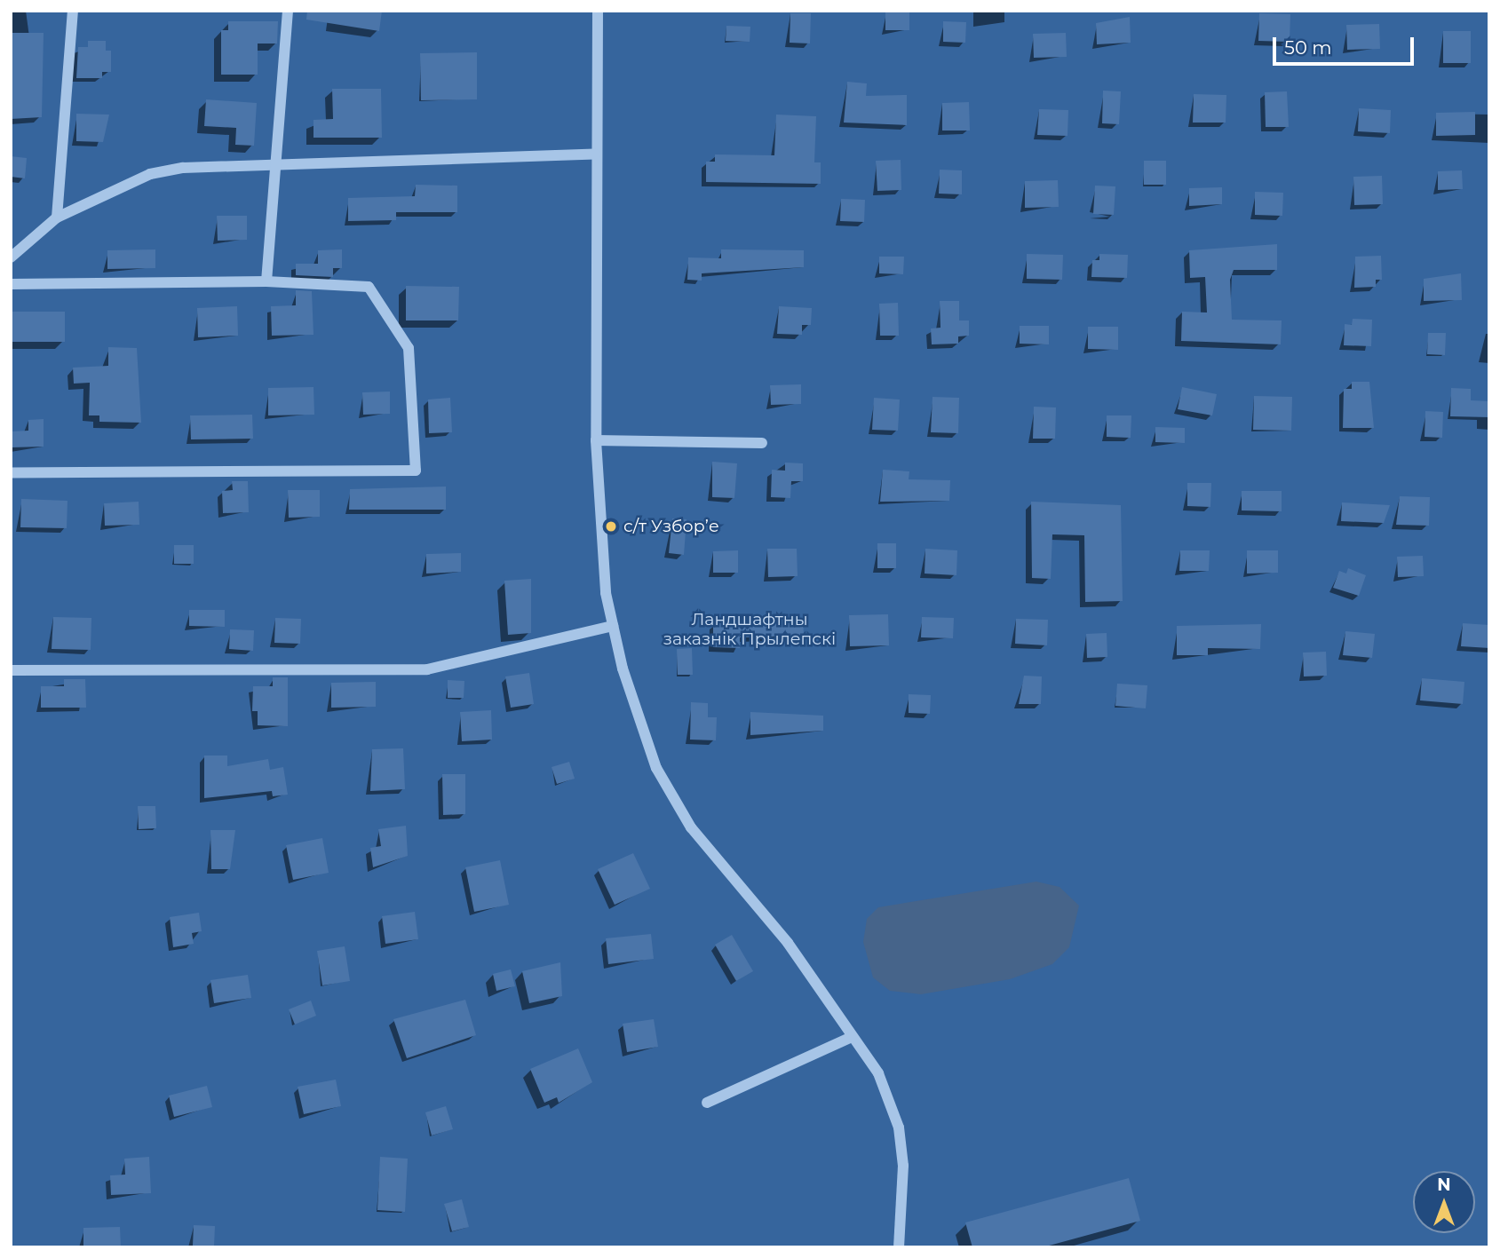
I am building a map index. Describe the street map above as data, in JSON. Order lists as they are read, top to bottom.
{
  "parks": ["Ландшафтны заказнік Прылепскі"],
  "places": ["с/т Узборʼе"],
  "scale_bar": "50 m",
  "north": "top"
}
